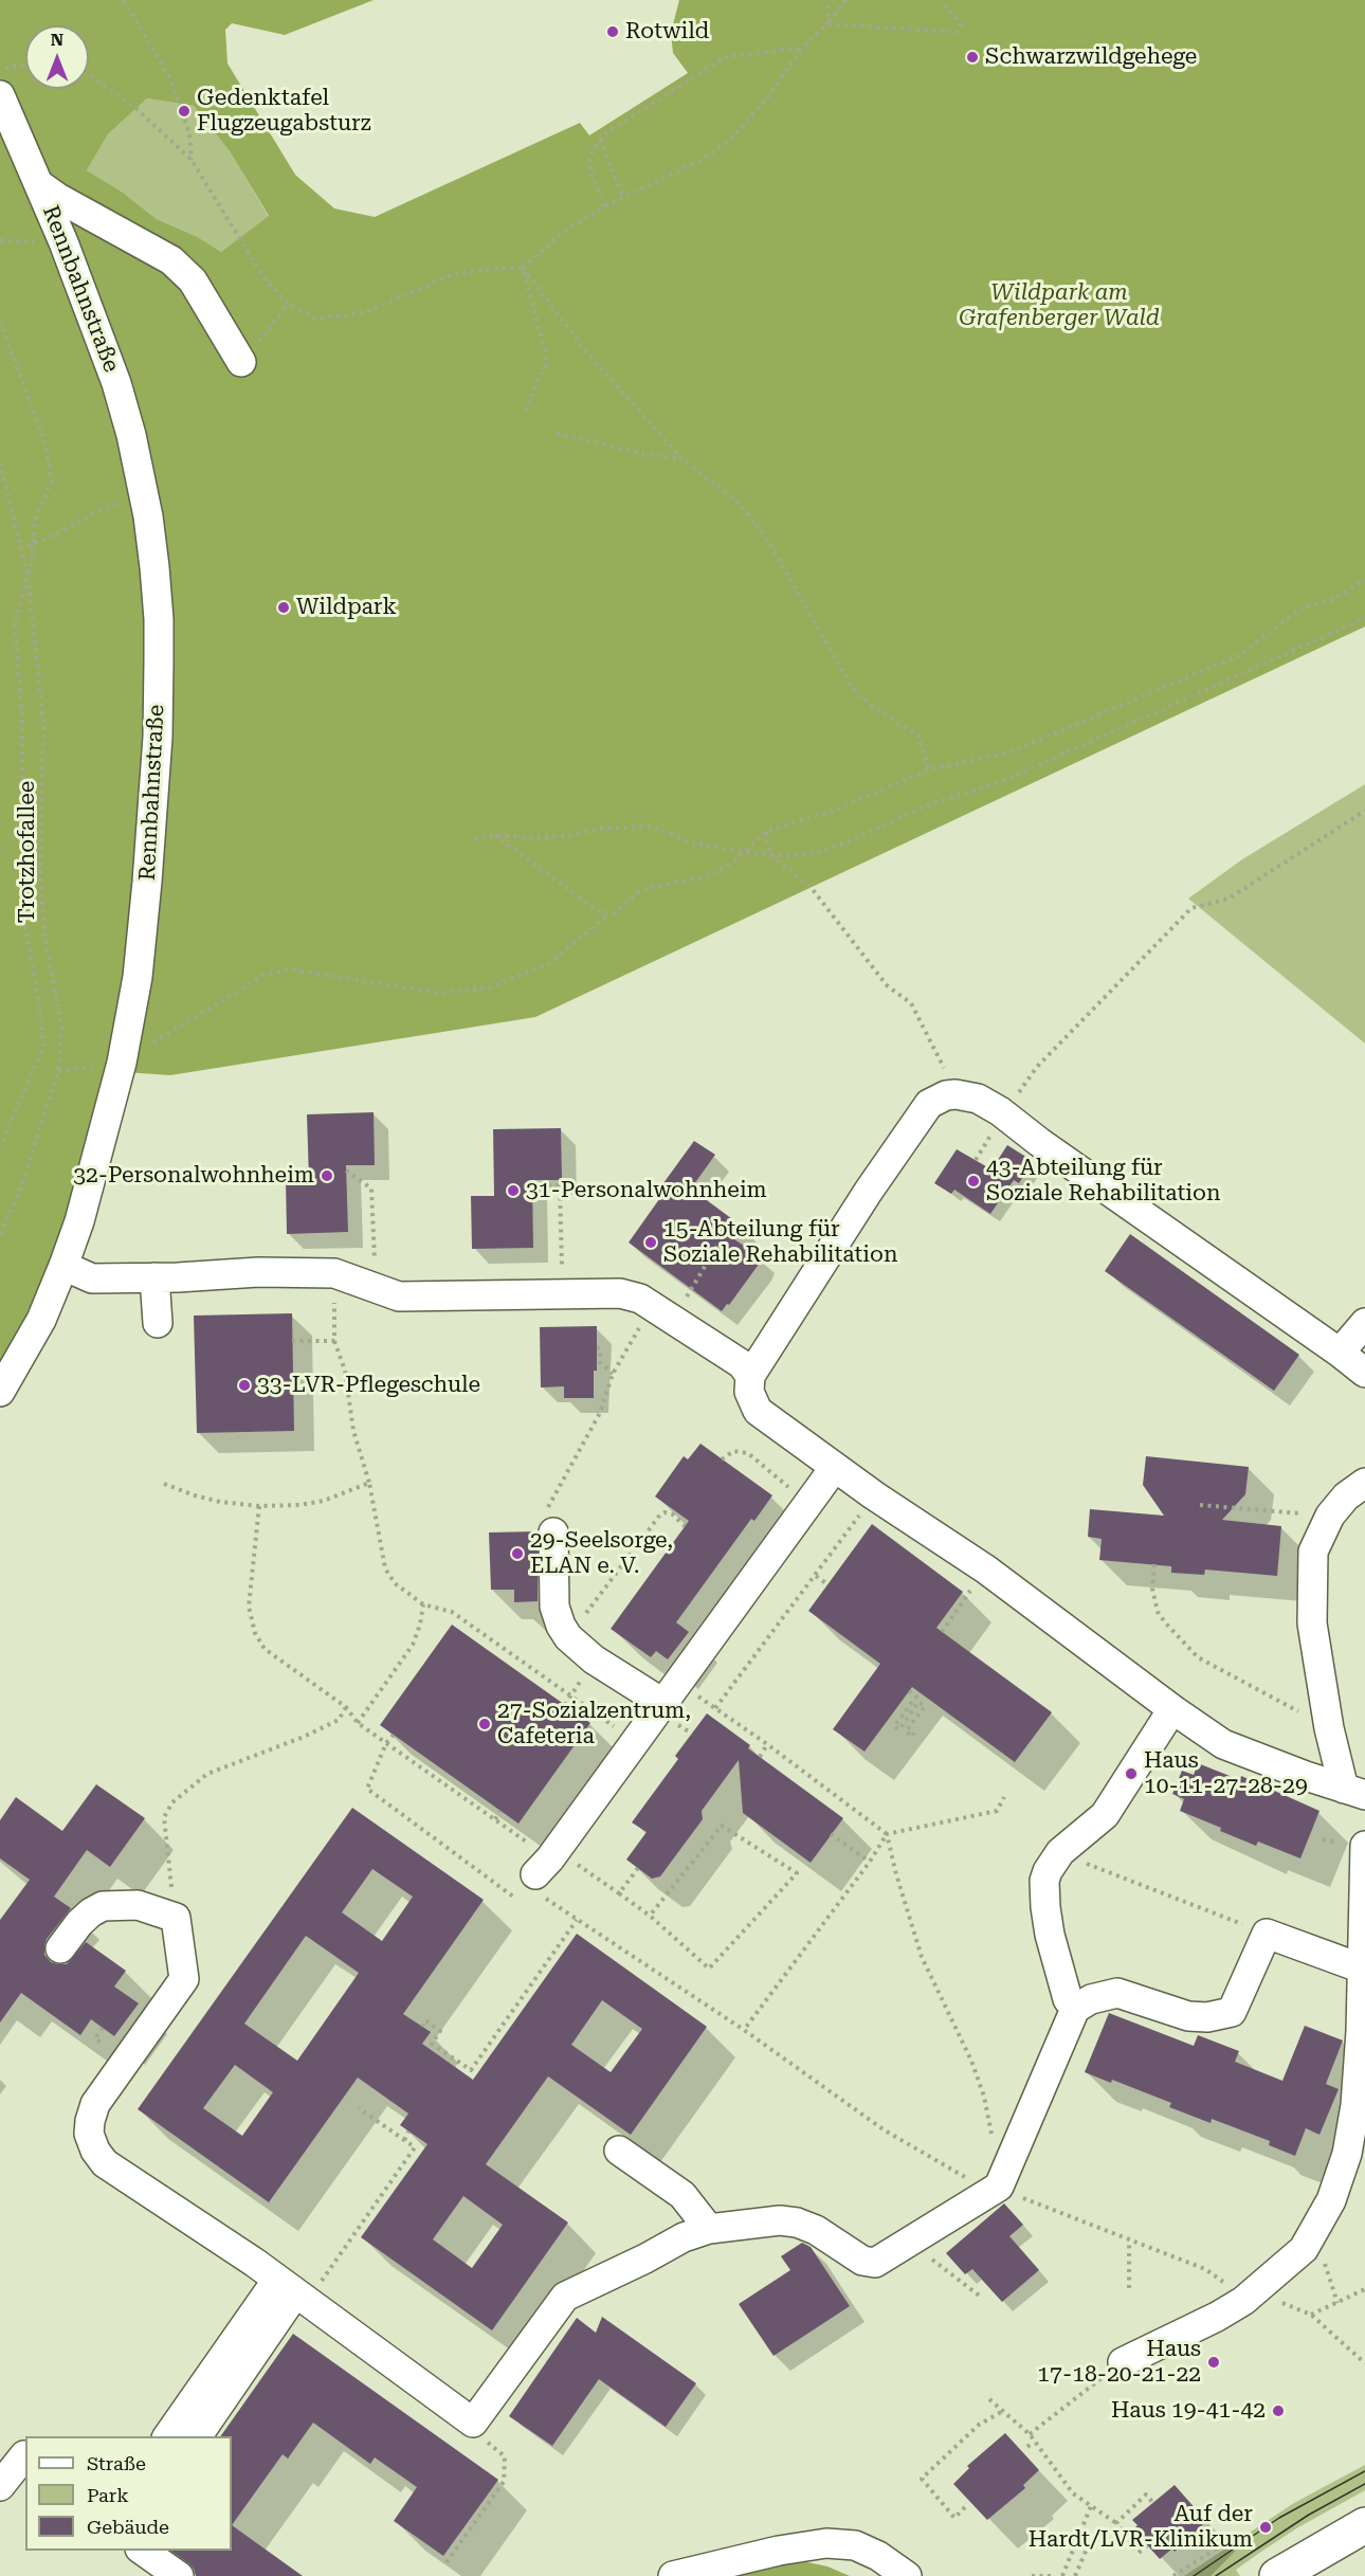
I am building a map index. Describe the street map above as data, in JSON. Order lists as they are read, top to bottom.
{
  "streets": {
    "street": ["Rennbahnstraße"],
    "path": ["Trotzhofallee"]
  },
  "parks": ["Wildpark am Grafenberger Wald"],
  "places": [
    "Rotwild",
    "Schwarzwildgehege",
    "Gedenktafel Flugzeugabsturz",
    "Wildpark",
    "32-Personalwohnheim",
    "43-Abteilung für Soziale Rehabilitation",
    "31-Personalwohnheim",
    "15-Abteilung für Soziale Rehabilitation",
    "33-LVR-Pflegeschule",
    "29-Seelsorge, ELAN e. V.",
    "27-Sozialzentrum, Cafeteria",
    "Haus 10-11-27-28-29",
    "Haus 17-18-20-21-22",
    "Haus 19-41-42",
    "Auf der Hardt/LVR-Klinikum"
  ],
  "legend": ["Straße", "Park", "Gebäude"],
  "north": "top"
}
